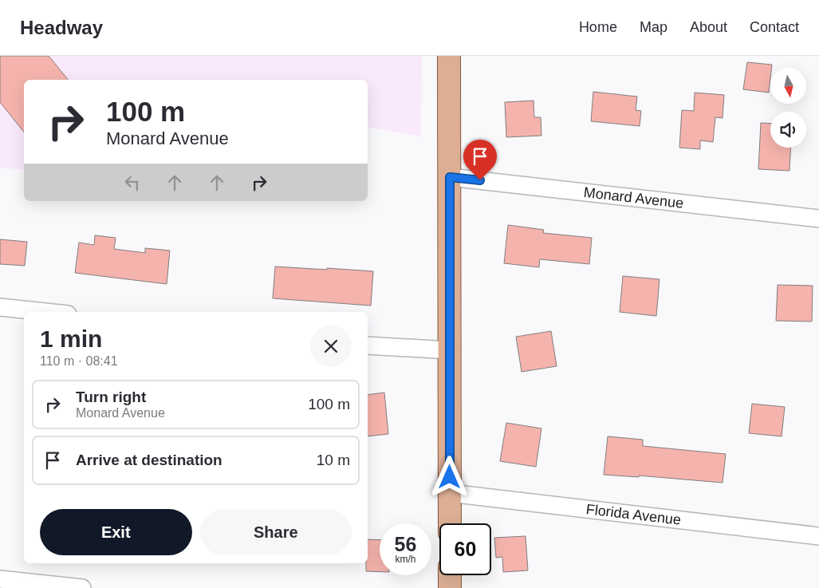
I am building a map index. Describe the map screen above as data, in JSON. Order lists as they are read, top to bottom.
{
  "streets": {
    "street": ["Monard Avenue", "Florida Avenue"]
  },
  "north": "bottom",
  "page": {
    "header": "Headway",
    "nav": [
      "Home",
      "Map",
      "About",
      "Contact"
    ],
    "turn": ["100 m", "Monard Avenue"],
    "heading": ["1 min", "110 m · 08:41"],
    "list": [
      {
        "name": "Turn right",
        "note": "Monard Avenue",
        "value": "100 m"
      },
      {
        "name": "Arrive at destination",
        "value": "10 m"
      }
    ],
    "buttons": ["Exit", "Share"],
    "speed": "56 km/h",
    "limit": "60"
  }
}
